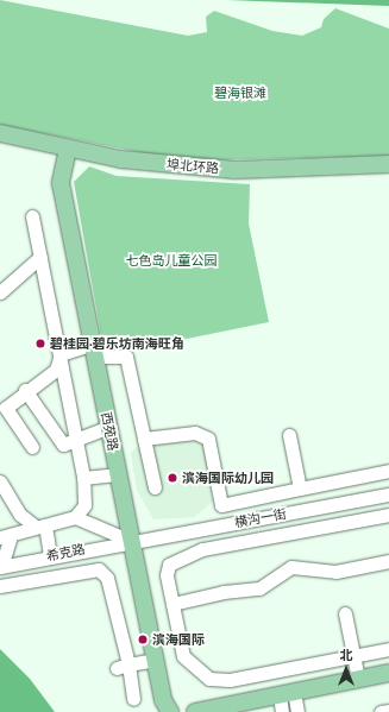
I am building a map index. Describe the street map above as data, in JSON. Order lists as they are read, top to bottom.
{
  "streets": {
    "main road": ["埠北环路", "西苑路"],
    "street": ["横沟一街", "希克路"]
  },
  "crossings": [
    ["埠北环路", "西苑路"],
    ["西苑路", "横沟一街"],
    ["西苑路", "希克路"],
    ["横沟一街", "希克路"]
  ],
  "parks": ["碧海银滩", "七色岛儿童公园"],
  "places": ["碧桂园·碧乐坊南海旺角", "滨海国际幼儿园", "滨海国际"],
  "north": "top"
}
